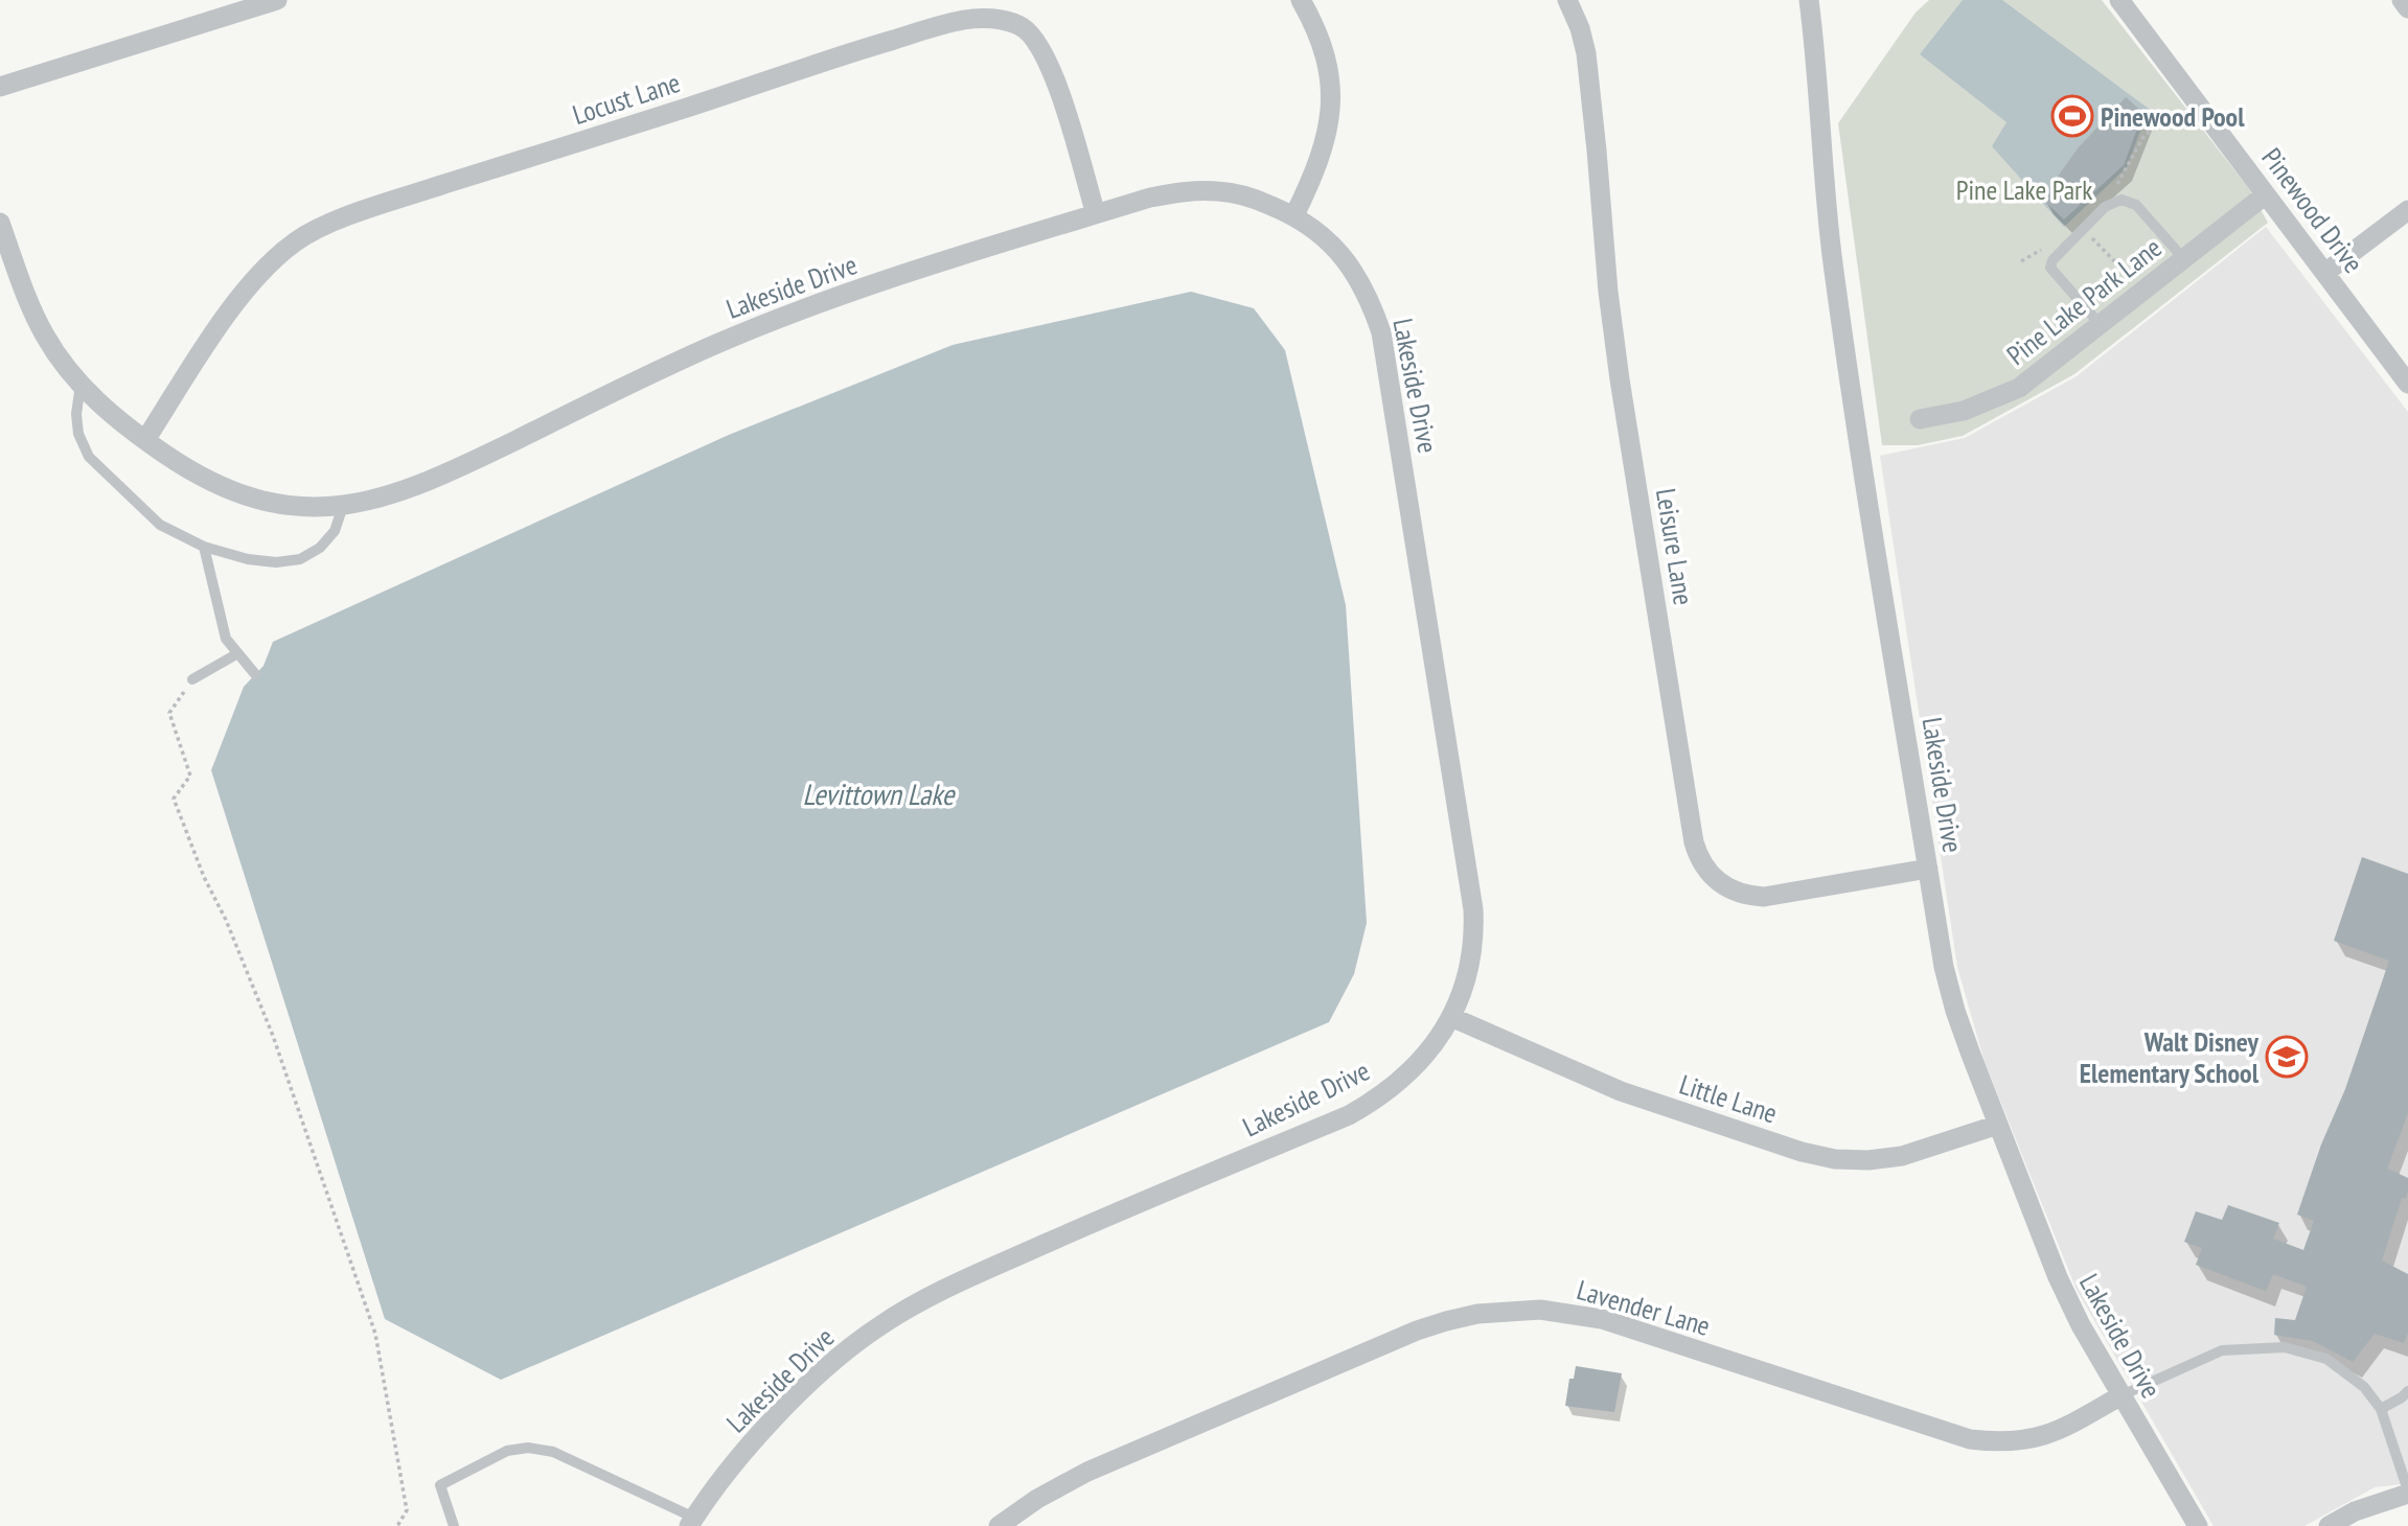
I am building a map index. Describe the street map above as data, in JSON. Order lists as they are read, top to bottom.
{
  "streets": {
    "street": [
      "Locust Lane",
      "Pinewood Drive",
      "Lakeside Drive",
      "Pine Lake Park Lane",
      "Leisure Lane",
      "Little Lane",
      "Lavender Lane"
    ]
  },
  "crossings": [
    ["Locust Lane", "Lakeside Drive"],
    ["Pinewood Drive", "Pine Lake Park Lane"],
    ["Lakeside Drive", "Leisure Lane"],
    ["Lakeside Drive", "Little Lane"],
    ["Lakeside Drive", "Lavender Lane"]
  ],
  "water": ["Levittown Lake"],
  "parks": ["Pine Lake Park"],
  "places": {
    "sports": ["Pinewood Pool"],
    "school or university": ["Walt Disney Elementary School"]
  }
}
